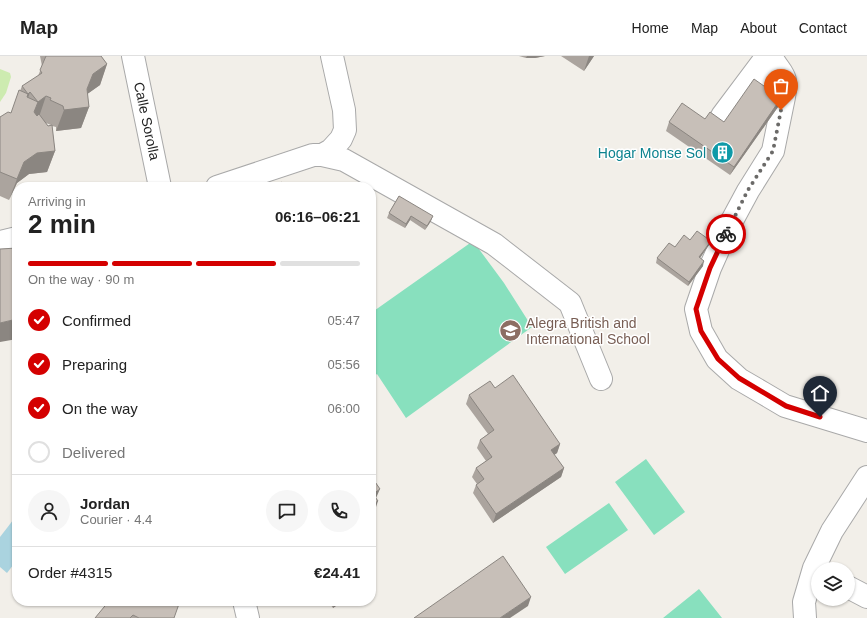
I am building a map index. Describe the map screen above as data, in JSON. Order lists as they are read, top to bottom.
{
  "streets": {
    "street": ["Calle Sorolla"]
  },
  "places": {
    "building": ["Hogar Monse Sol"],
    "school or university": ["Alegra British and International School"]
  },
  "page": {
    "header": "Map",
    "nav": [
      "Home",
      "Map",
      "About",
      "Contact"
    ],
    "heading": ["2 min", "Arriving in", "06:16–06:21"],
    "panel": [
      "Jordan",
      "Courier · 4.4",
      "Order #4315",
      "€24.41"
    ],
    "bar": "On the way · 90 m",
    "list": [
      ["Confirmed", "05:47"],
      ["Preparing", "05:56"],
      ["On the way", "06:00"],
      "Delivered"
    ]
  }
}
